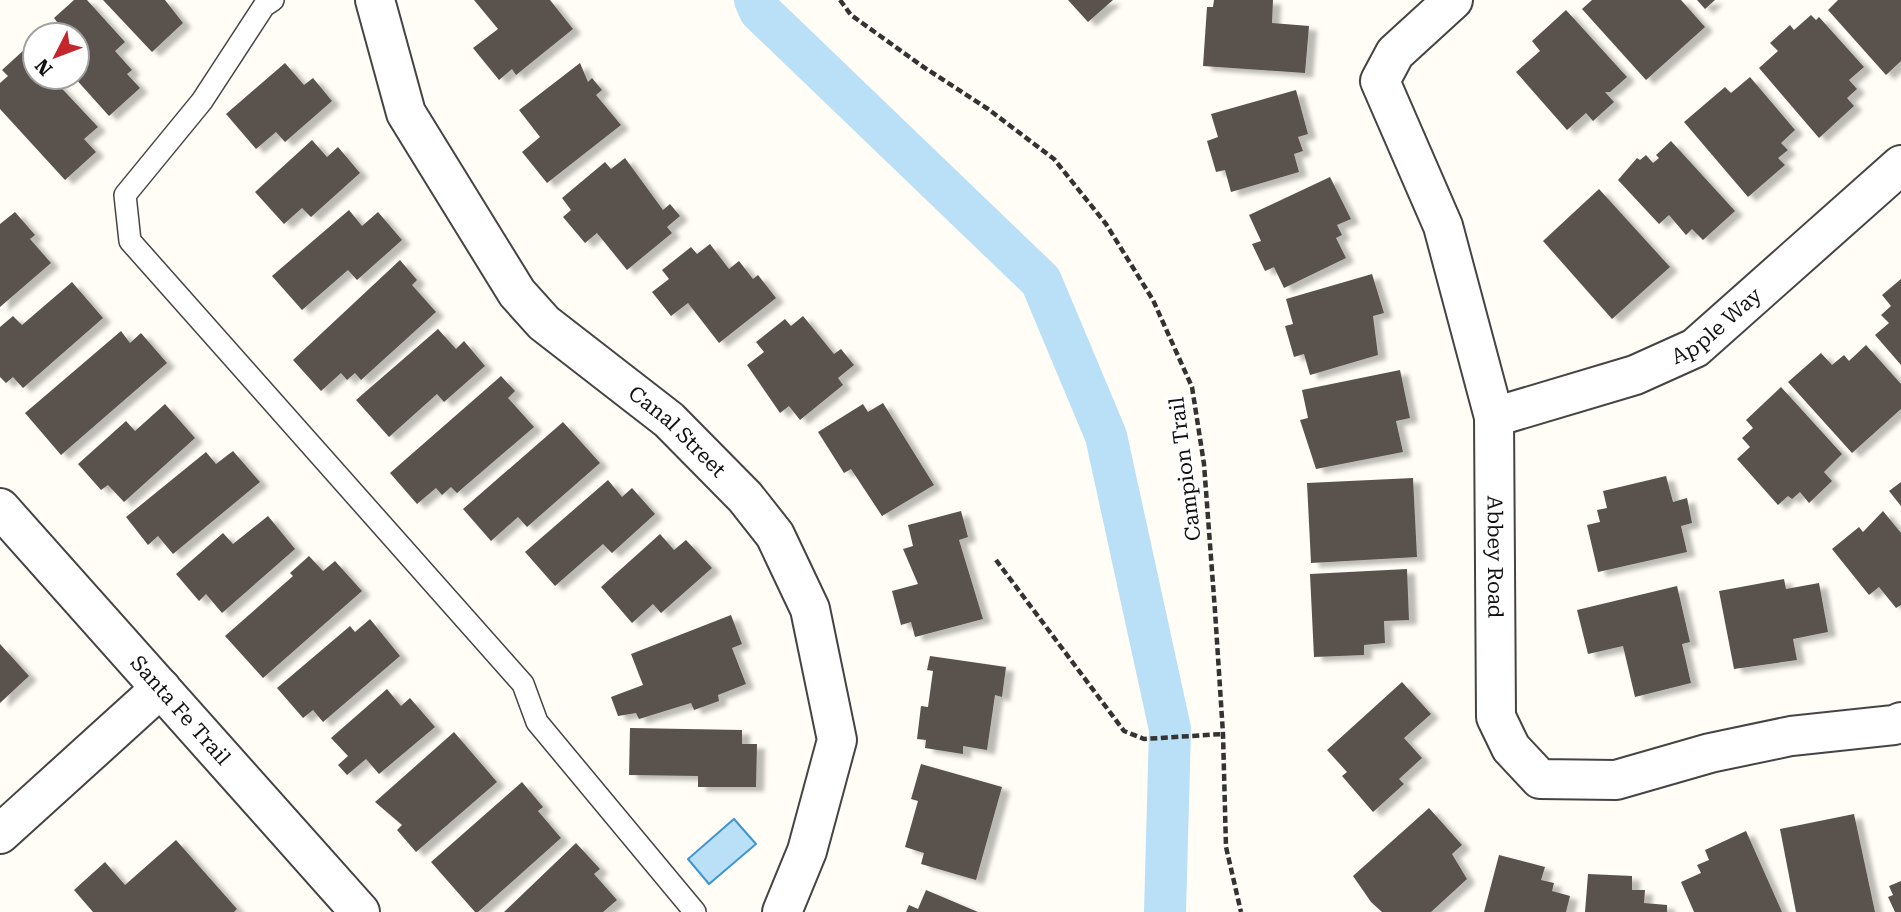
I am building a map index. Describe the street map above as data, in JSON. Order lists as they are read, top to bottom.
{
  "streets": {
    "street": [
      "Apple Way",
      "Canal Street",
      "Abbey Road",
      "Santa Fe Trail"
    ],
    "path": ["Campion Trail"]
  },
  "crossings": [
    ["Apple Way", "Abbey Road"]
  ],
  "north": "bottom left"
}
